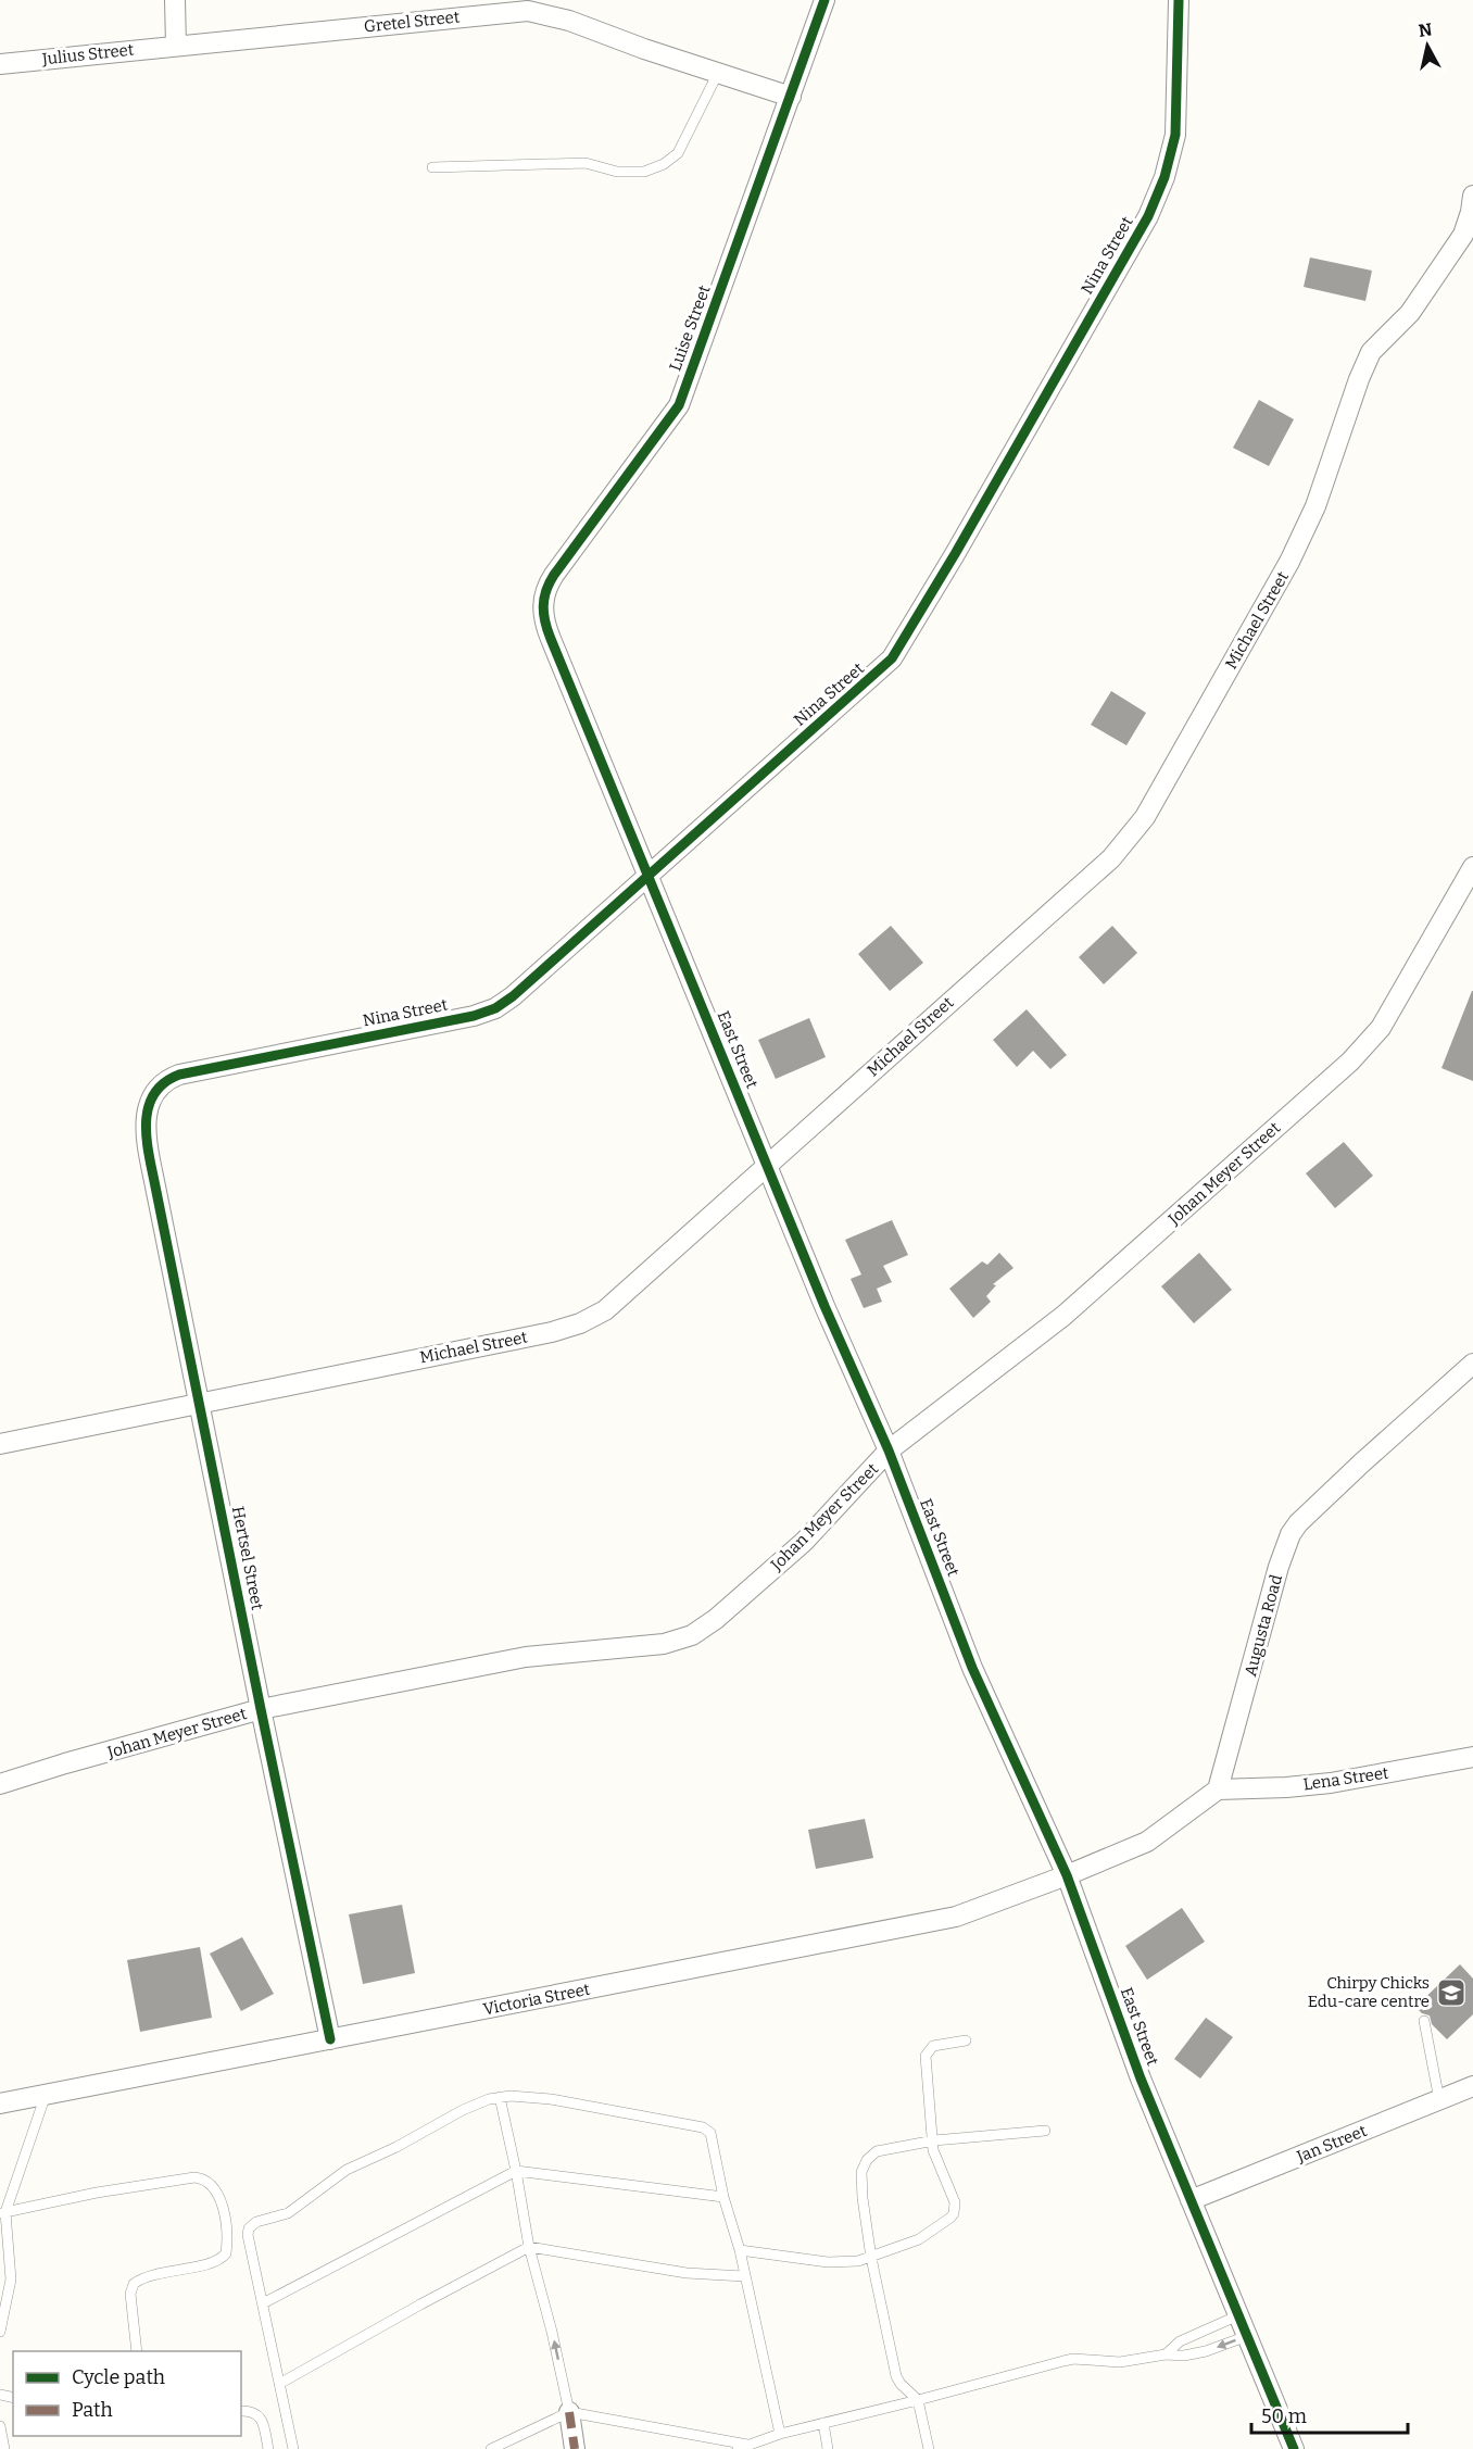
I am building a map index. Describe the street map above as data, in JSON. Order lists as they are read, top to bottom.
{
  "streets": {
    "street": [
      "Gretel Street",
      "Julius Street",
      "Nina Street",
      "Luise Street",
      "Michael Street",
      "East Street",
      "Johan Meyer Street",
      "Hertsel Street",
      "Augusta Road",
      "Lena Street",
      "Victoria Street",
      "Jan Street"
    ]
  },
  "crossings": [
    ["Gretel Street", "Julius Street"],
    ["Gretel Street", "Luise Street"],
    ["Nina Street", "East Street"],
    ["Nina Street", "Hertsel Street"],
    ["Luise Street", "East Street"],
    ["Michael Street", "East Street"],
    ["Michael Street", "Hertsel Street"],
    ["East Street", "Johan Meyer Street"],
    ["East Street", "Victoria Street"],
    ["East Street", "Jan Street"],
    ["Johan Meyer Street", "Hertsel Street"],
    ["Hertsel Street", "Victoria Street"],
    ["Augusta Road", "Lena Street"]
  ],
  "places": {
    "school or university": ["Chirpy Chicks Edu-care centre"]
  },
  "legend": ["Cycle path", "Path"],
  "scale_bar": "50 m",
  "north": "top"
}
